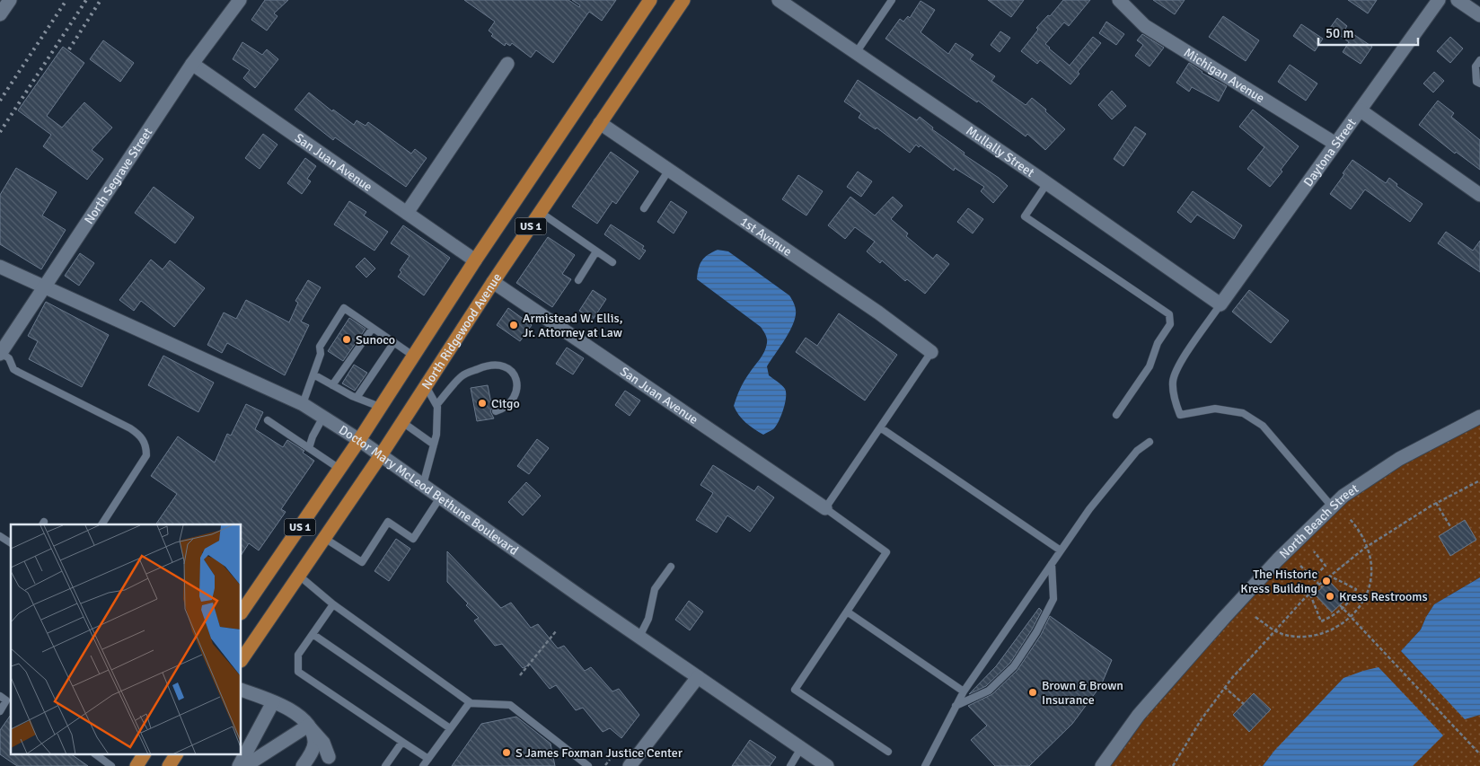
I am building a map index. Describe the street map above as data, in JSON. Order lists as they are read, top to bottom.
{
  "streets": {
    "main road": ["US 1", "North Ridgewood Avenue"],
    "street": [
      "Michigan Avenue",
      "Mullally Street",
      "Daytona Street",
      "San Juan Avenue",
      "North Segrave Street",
      "1st Avenue",
      "Doctor Mary McLeod Bethune Boulevard",
      "North Beach Street"
    ]
  },
  "crossings": [
    ["Michigan Avenue", "Daytona Street"],
    ["Mullally Street", "Daytona Street"],
    ["San Juan Avenue", "North Segrave Street"],
    ["San Juan Avenue", "US 1"],
    ["San Juan Avenue", "North Ridgewood Avenue"],
    ["North Segrave Street", "Doctor Mary McLeod Bethune Boulevard"],
    ["US 1", "Doctor Mary McLeod Bethune Boulevard"],
    ["1st Avenue", "North Ridgewood Avenue"],
    ["North Ridgewood Avenue", "Doctor Mary McLeod Bethune Boulevard"]
  ],
  "places": [
    "Armistead W. Ellis, Jr. Attorney at Law",
    "Sunoco",
    "Citgo",
    "The Historic Kress Building",
    "Kress Restrooms",
    "Brown & Brown Insurance",
    "S James Foxman Justice Center"
  ],
  "scale_bar": "50 m"
}
